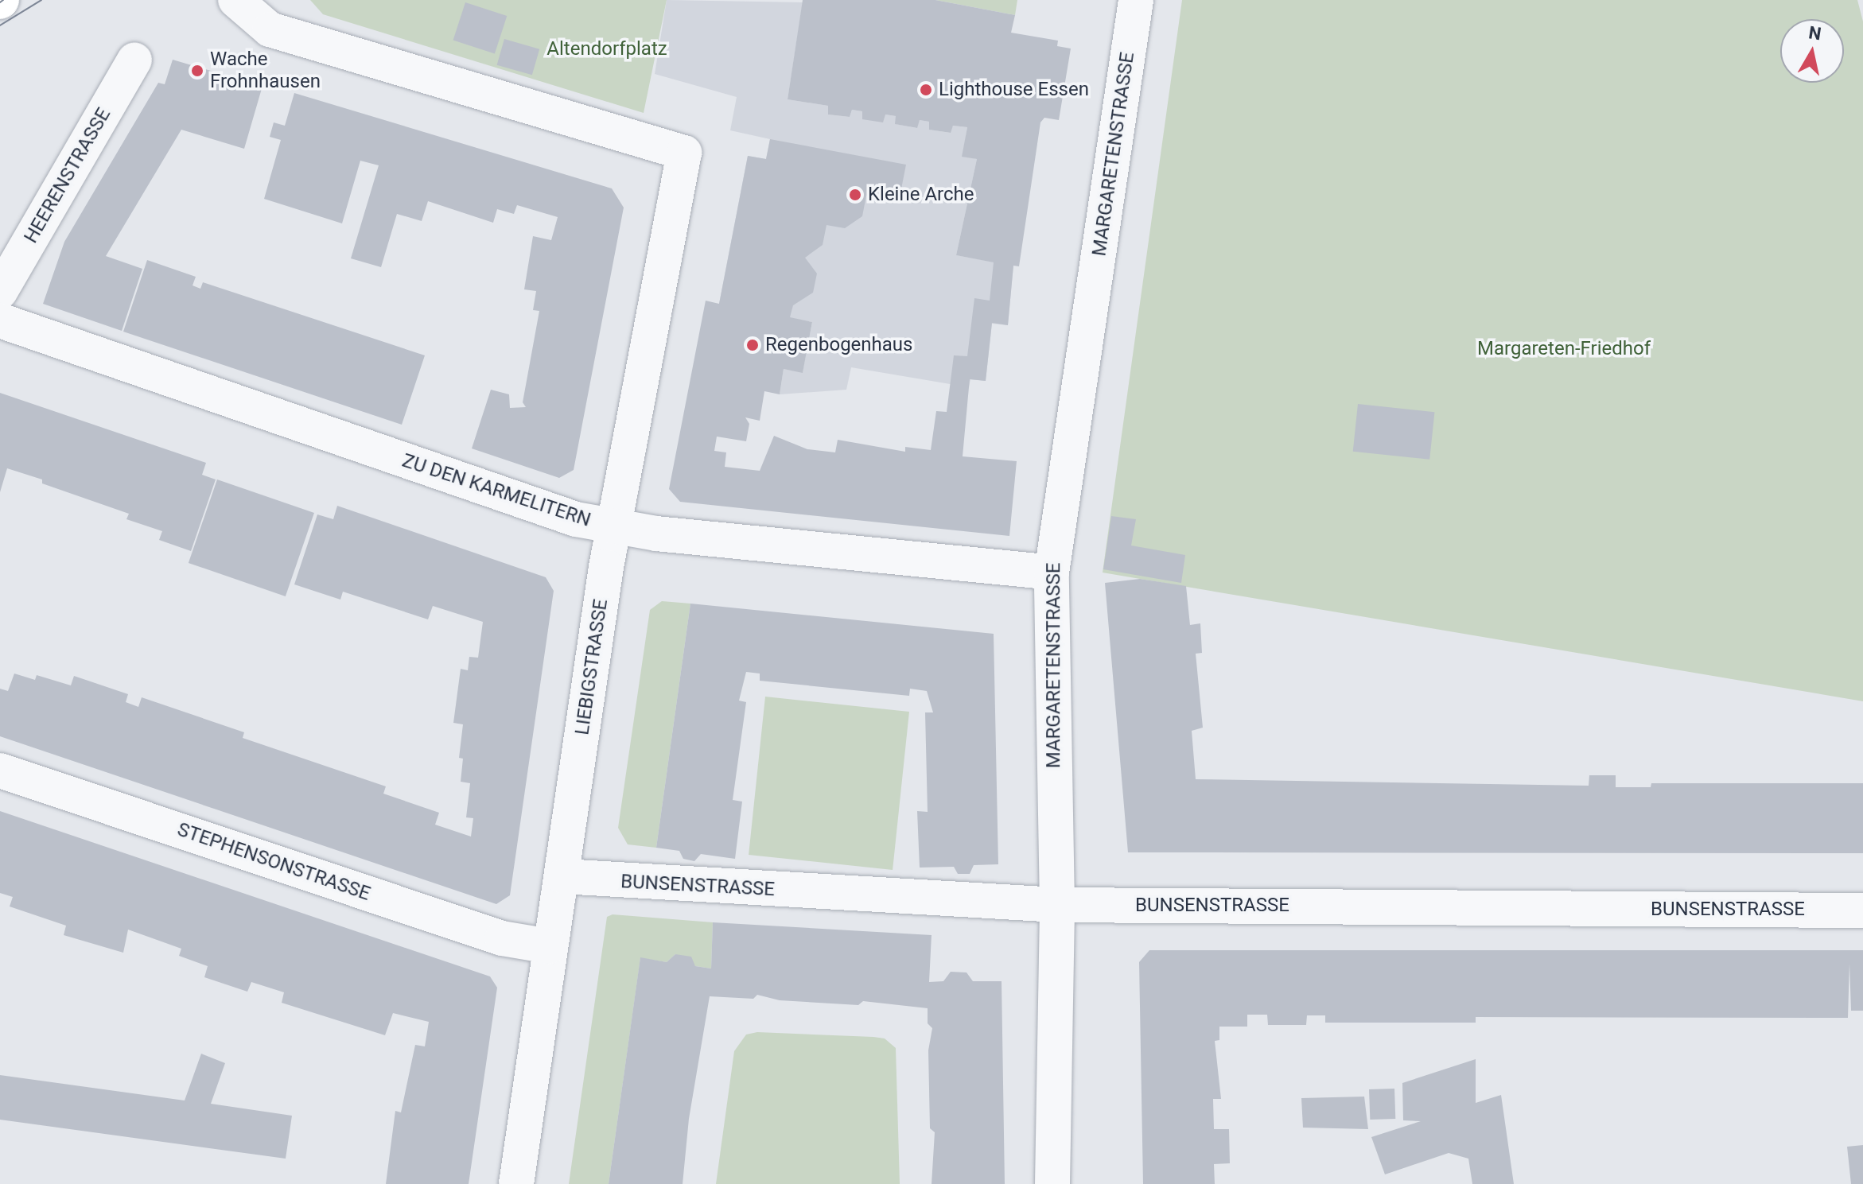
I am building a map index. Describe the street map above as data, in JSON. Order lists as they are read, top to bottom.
{
  "streets": {
    "street": [
      "MARGARETENSTRASSE",
      "HEERENSTRASSE",
      "ZU DEN KARMELITERN",
      "LIEBIGSTRASSE",
      "STEPHENSONSTRASSE",
      "BUNSENSTRASSE"
    ]
  },
  "crossings": [
    ["MARGARETENSTRASSE", "ZU DEN KARMELITERN"],
    ["MARGARETENSTRASSE", "BUNSENSTRASSE"],
    ["ZU DEN KARMELITERN", "LIEBIGSTRASSE"],
    ["LIEBIGSTRASSE", "STEPHENSONSTRASSE"],
    ["LIEBIGSTRASSE", "BUNSENSTRASSE"]
  ],
  "parks": ["Altendorfplatz", "Margareten-Friedhof"],
  "places": [
    "Wache Frohnhausen",
    "Lighthouse Essen",
    "Kleine Arche",
    "Regenbogenhaus"
  ],
  "north": "top"
}
